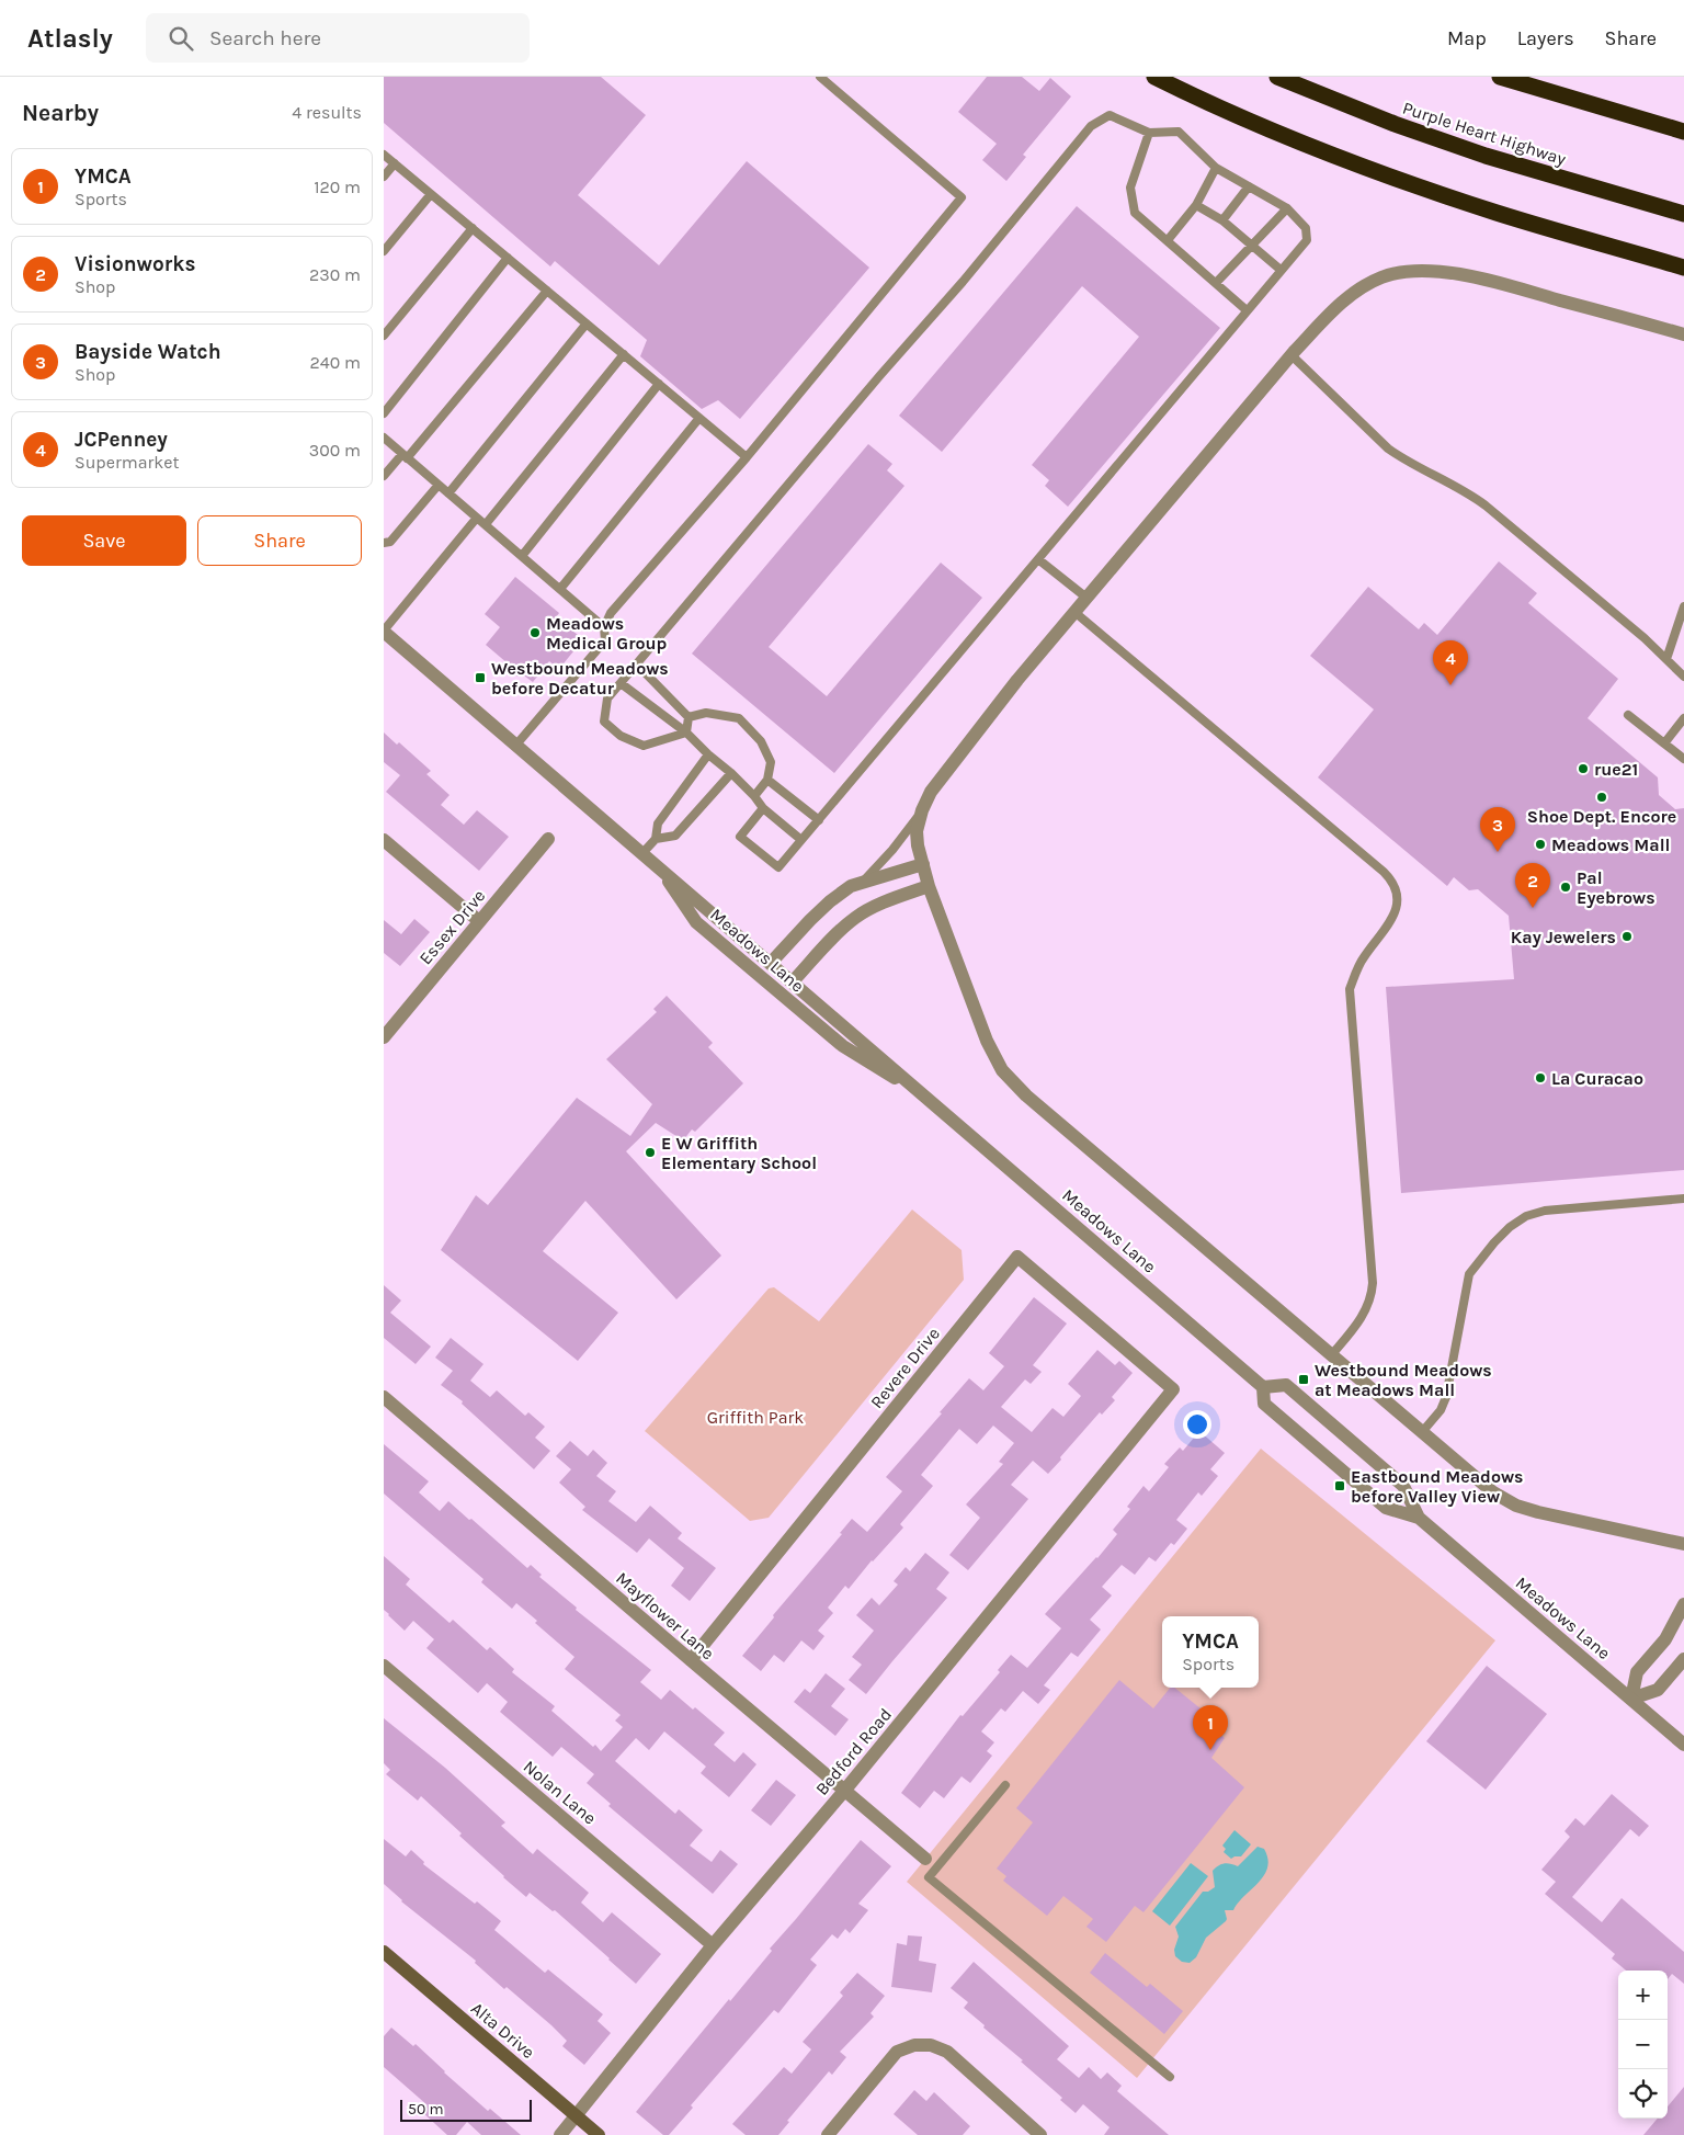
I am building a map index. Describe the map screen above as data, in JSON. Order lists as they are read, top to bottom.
{
  "streets": {
    "highway": ["Purple Heart Highway"],
    "main road": ["Alta Drive"],
    "street": [
      "Essex Drive",
      "Meadows Lane",
      "Revere Drive",
      "Mayflower Lane",
      "Bedford Road",
      "Nolan Lane"
    ]
  },
  "crossings": [
    ["Revere Drive", "Mayflower Lane"],
    ["Revere Drive", "Bedford Road"],
    ["Mayflower Lane", "Bedford Road"],
    ["Bedford Road", "Nolan Lane"],
    ["Bedford Road", "Alta Drive"]
  ],
  "parks": ["Griffith Park"],
  "places": {
    "other": [
      "Meadows Medical Group",
      "rue21",
      "Shoe Dept. Encore",
      "Meadows Mall",
      "Pal Eyebrows",
      "Kay Jewelers",
      "La Curacao",
      "E W Griffith Elementary School"
    ],
    "transit": ["Westbound Meadows before Decatur", "Westbound Meadows at Meadows Mall", "Eastbound Meadows before Valley View"]
  },
  "scale_bar": "50 m",
  "page": {
    "header": "Atlasly",
    "search": "Search here",
    "nav": ["Map", "Layers", "Share"],
    "heading": ["Nearby", "4 results"],
    "list": [
      {
        "mark": "1",
        "name": "YMCA",
        "note": "Sports",
        "value": "120 m"
      },
      {
        "mark": "2",
        "name": "Visionworks",
        "note": "Shop",
        "value": "230 m"
      },
      {
        "mark": "3",
        "name": "Bayside Watch",
        "note": "Shop",
        "value": "240 m"
      },
      {
        "mark": "4",
        "name": "JCPenney",
        "note": "Supermarket",
        "value": "300 m"
      }
    ],
    "buttons": ["Save", "Share"],
    "pins": [
      "4",
      "3",
      "2",
      "1"
    ],
    "popup": ["YMCA", "Sports"],
    "map_buttons": ["+", "−"],
    "scale": "50 m"
  }
}
